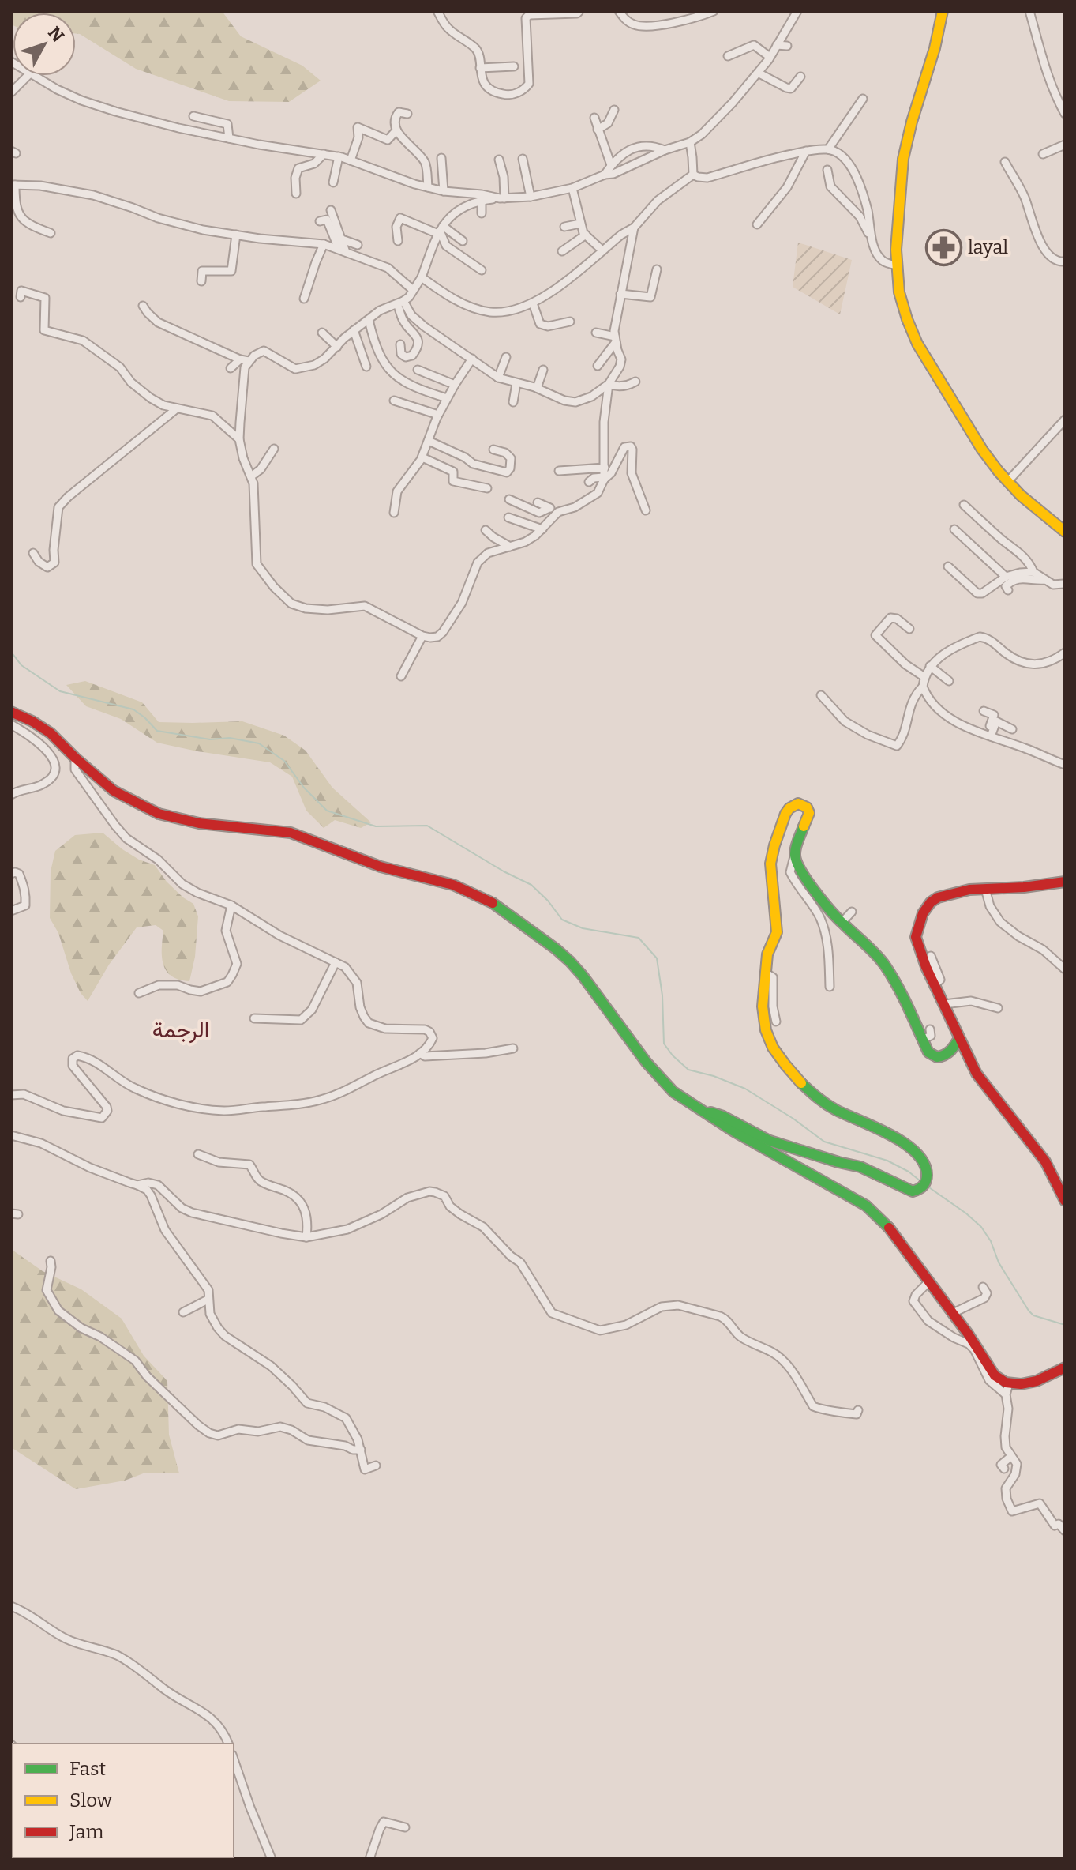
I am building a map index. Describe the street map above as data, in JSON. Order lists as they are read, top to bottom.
{
  "districts": ["الرجمة"],
  "places": {
    "pharmacy": ["layal"]
  },
  "legend": ["Fast", "Slow", "Jam"],
  "north": "top right"
}
